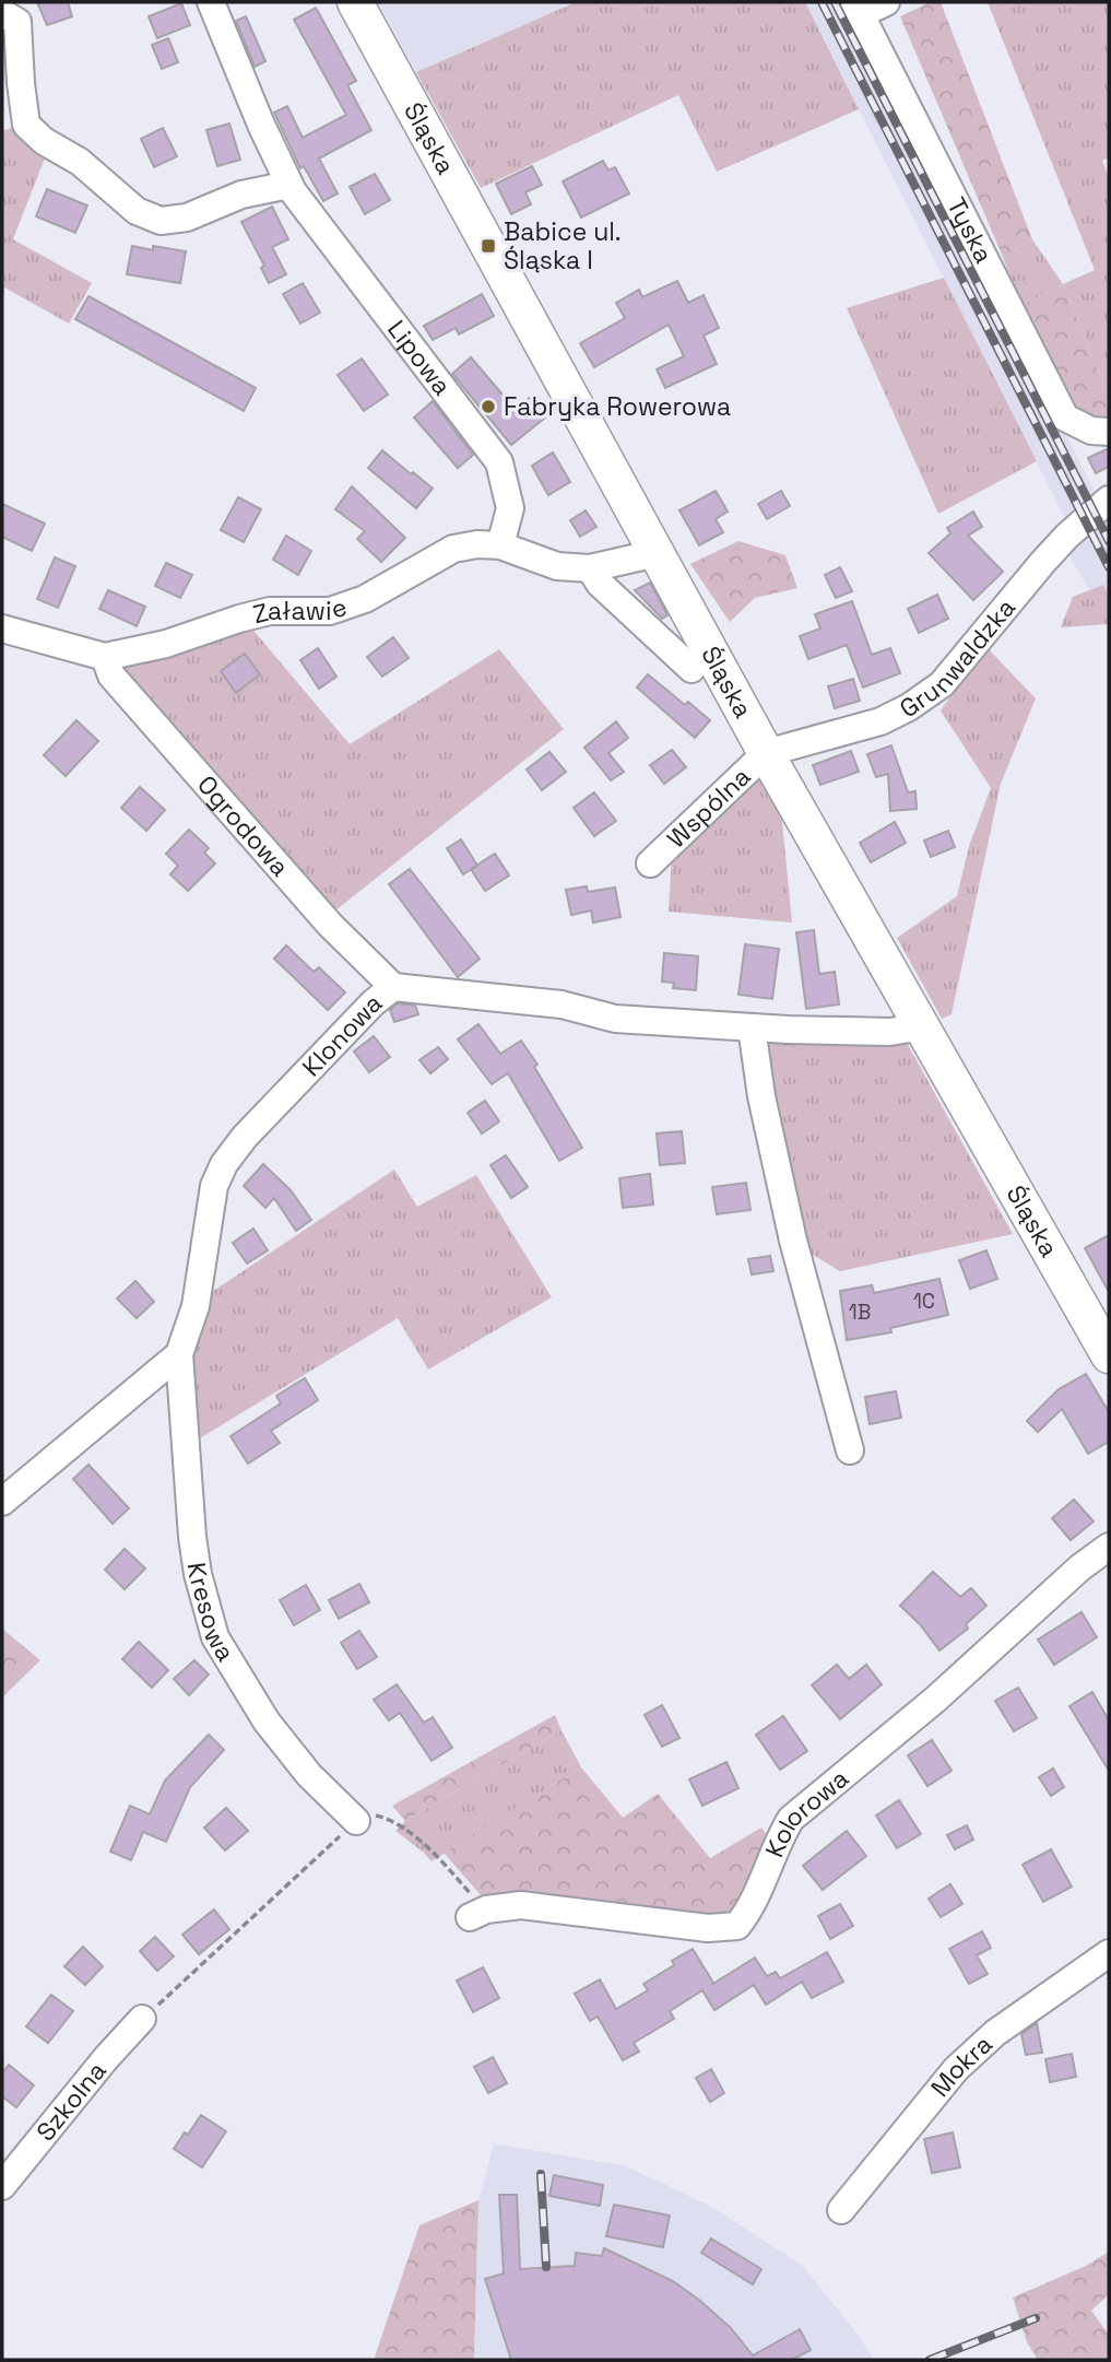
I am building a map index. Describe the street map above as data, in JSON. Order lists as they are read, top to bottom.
{
  "streets": {
    "main road": ["Śląska"],
    "street": [
      "Tyska",
      "Lipowa",
      "Załawie",
      "Grunwaldzka",
      "Wspólna",
      "Ogrodowa",
      "Klonowa",
      "Kresowa",
      "Kolorowa",
      "Mokra",
      "Szkolna"
    ]
  },
  "crossings": [
    ["Śląska", "Załawie"],
    ["Śląska", "Grunwaldzka"],
    ["Śląska", "Wspólna"],
    ["Śląska", "Klonowa"],
    ["Lipowa", "Załawie"],
    ["Załawie", "Ogrodowa"],
    ["Grunwaldzka", "Wspólna"],
    ["Ogrodowa", "Klonowa"],
    ["Klonowa", "Kresowa"]
  ],
  "places": {
    "transit": ["Babice ul. Śląska I"],
    "other": ["Fabryka Rowerowa"]
  },
  "house_numbers": ["1C", "1B"]
}
